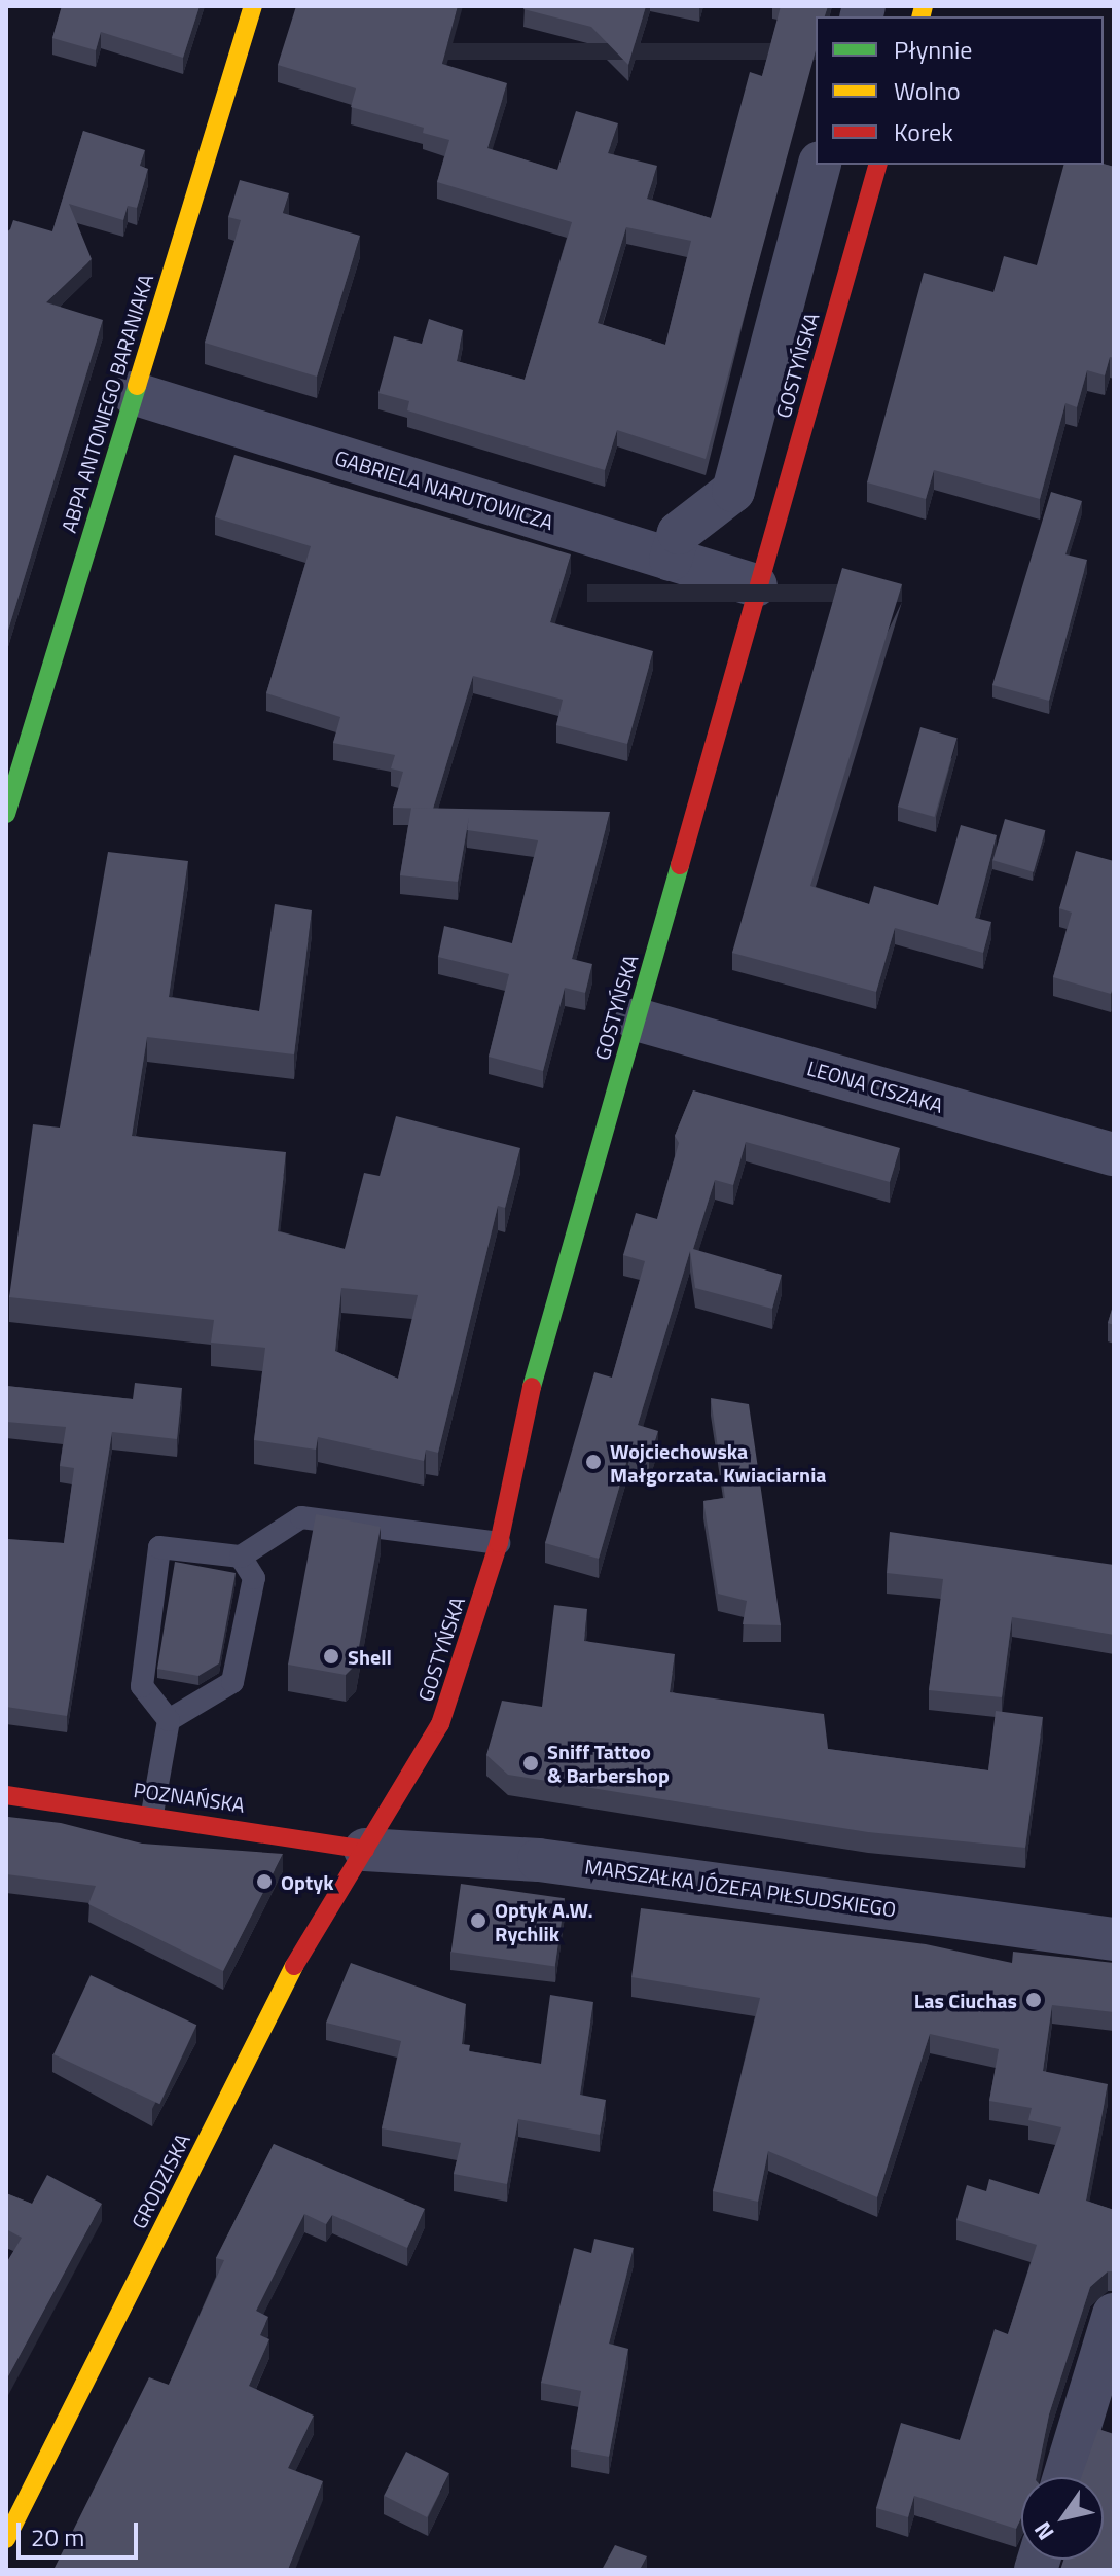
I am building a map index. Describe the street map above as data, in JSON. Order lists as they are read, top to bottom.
{
  "streets": {
    "main road": [
      "GOSTYŃSKA",
      "ABPA ANTONIEGO BARANIAKA",
      "POZNAŃSKA",
      "GRODZISKA"
    ],
    "street": ["GABRIELA NARUTOWICZA", "LEONA CISZAKA", "MARSZAŁKA JÓZEFA PIŁSUDSKIEGO"]
  },
  "crossings": [
    ["GOSTYŃSKA", "GABRIELA NARUTOWICZA"],
    ["GOSTYŃSKA", "LEONA CISZAKA"],
    ["GOSTYŃSKA", "POZNAŃSKA"],
    ["GOSTYŃSKA", "MARSZAŁKA JÓZEFA PIŁSUDSKIEGO"],
    ["GOSTYŃSKA", "GRODZISKA"],
    ["ABPA ANTONIEGO BARANIAKA", "GABRIELA NARUTOWICZA"],
    ["POZNAŃSKA", "MARSZAŁKA JÓZEFA PIŁSUDSKIEGO"],
    ["POZNAŃSKA", "GRODZISKA"],
    ["MARSZAŁKA JÓZEFA PIŁSUDSKIEGO", "GRODZISKA"]
  ],
  "places": [
    "Wojciechowska Małgorzata. Kwiaciarnia",
    "Shell",
    "Sniff Tattoo & Barbershop",
    "Optyk",
    "Optyk A.W. Rychlik",
    "Las Ciuchas"
  ],
  "legend": ["Płynnie", "Wolno", "Korek"],
  "scale_bar": "20 m",
  "north": "bottom left"
}
